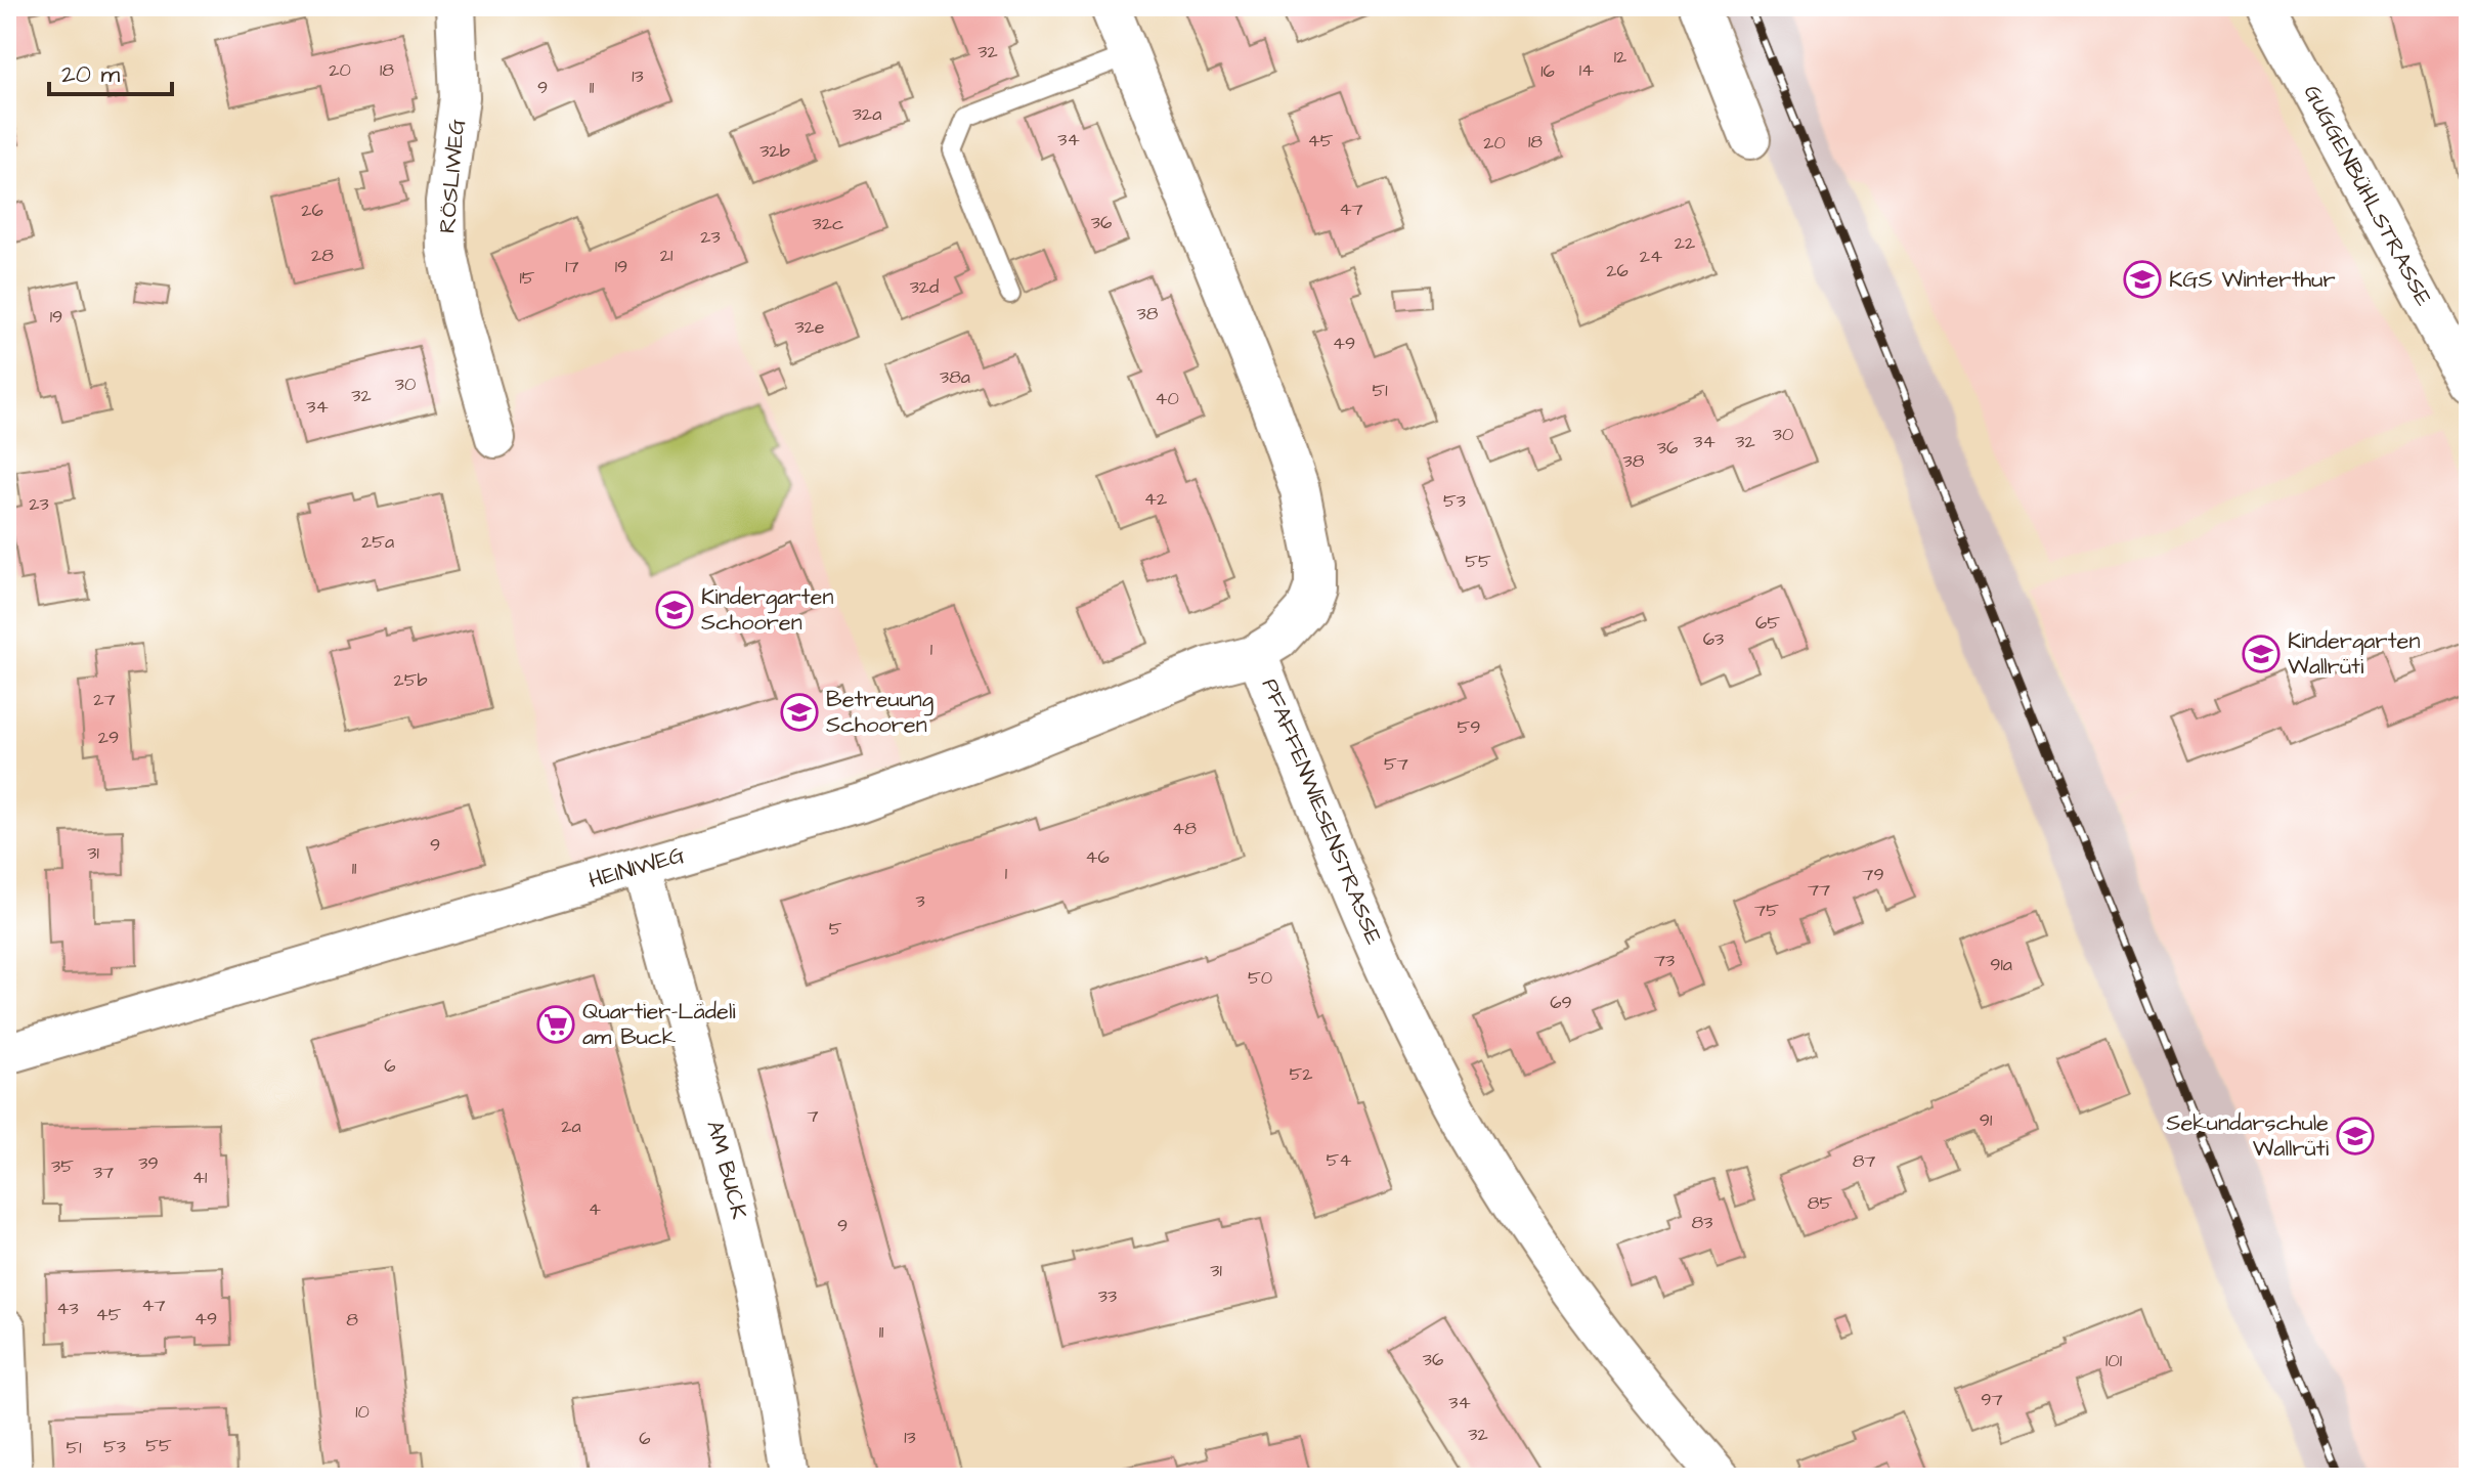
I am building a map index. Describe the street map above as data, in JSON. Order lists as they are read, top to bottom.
{
  "streets": {
    "street": [
      "RÖSLIWEG",
      "GUGGENBÜHLSTRASSE",
      "PFAFFENWIESENSTRASSE",
      "HEINIWEG",
      "AM BUCK"
    ]
  },
  "crossings": [
    ["PFAFFENWIESENSTRASSE", "HEINIWEG"],
    ["HEINIWEG", "AM BUCK"]
  ],
  "places": {
    "school or university": [
      "KGS Winterthur",
      "Kindergarten Schooren",
      "Kindergarten Wallrüti",
      "Betreuung Schooren",
      "Sekundarschule Wallrüti"
    ],
    "supermarket": ["Quartier-Lädeli am Buck"]
  },
  "house_numbers": [
    "32",
    "12",
    "20",
    "18",
    "14",
    "16",
    "13",
    "9",
    "11",
    "32a",
    "34",
    "45",
    "18",
    "20",
    "32b",
    "47",
    "26",
    "36",
    "32c",
    "23",
    "22",
    "28",
    "21",
    "24",
    "17",
    "19",
    "26",
    "15",
    "32d",
    "38",
    "19",
    "32e",
    "49",
    "38a",
    "30",
    "51",
    "32",
    "40",
    "34",
    "30",
    "34",
    "32",
    "36",
    "38",
    "42",
    "53",
    "23",
    "25a",
    "55",
    "65",
    "63",
    "1",
    "25b",
    "27",
    "59",
    "29",
    "57",
    "48",
    "9",
    "31",
    "46",
    "11",
    "1",
    "79",
    "77",
    "3",
    "75",
    "5",
    "73",
    "91a",
    "50",
    "69",
    "6",
    "52",
    "7",
    "91",
    "2a",
    "54",
    "87",
    "39",
    "35",
    "37",
    "41",
    "85",
    "4",
    "83",
    "9",
    "31",
    "33",
    "47",
    "43",
    "45",
    "49",
    "8",
    "11",
    "36",
    "101",
    "97",
    "34",
    "10",
    "32",
    "13",
    "6",
    "55",
    "53",
    "51"
  ],
  "scale_bar": "20 m"
}
